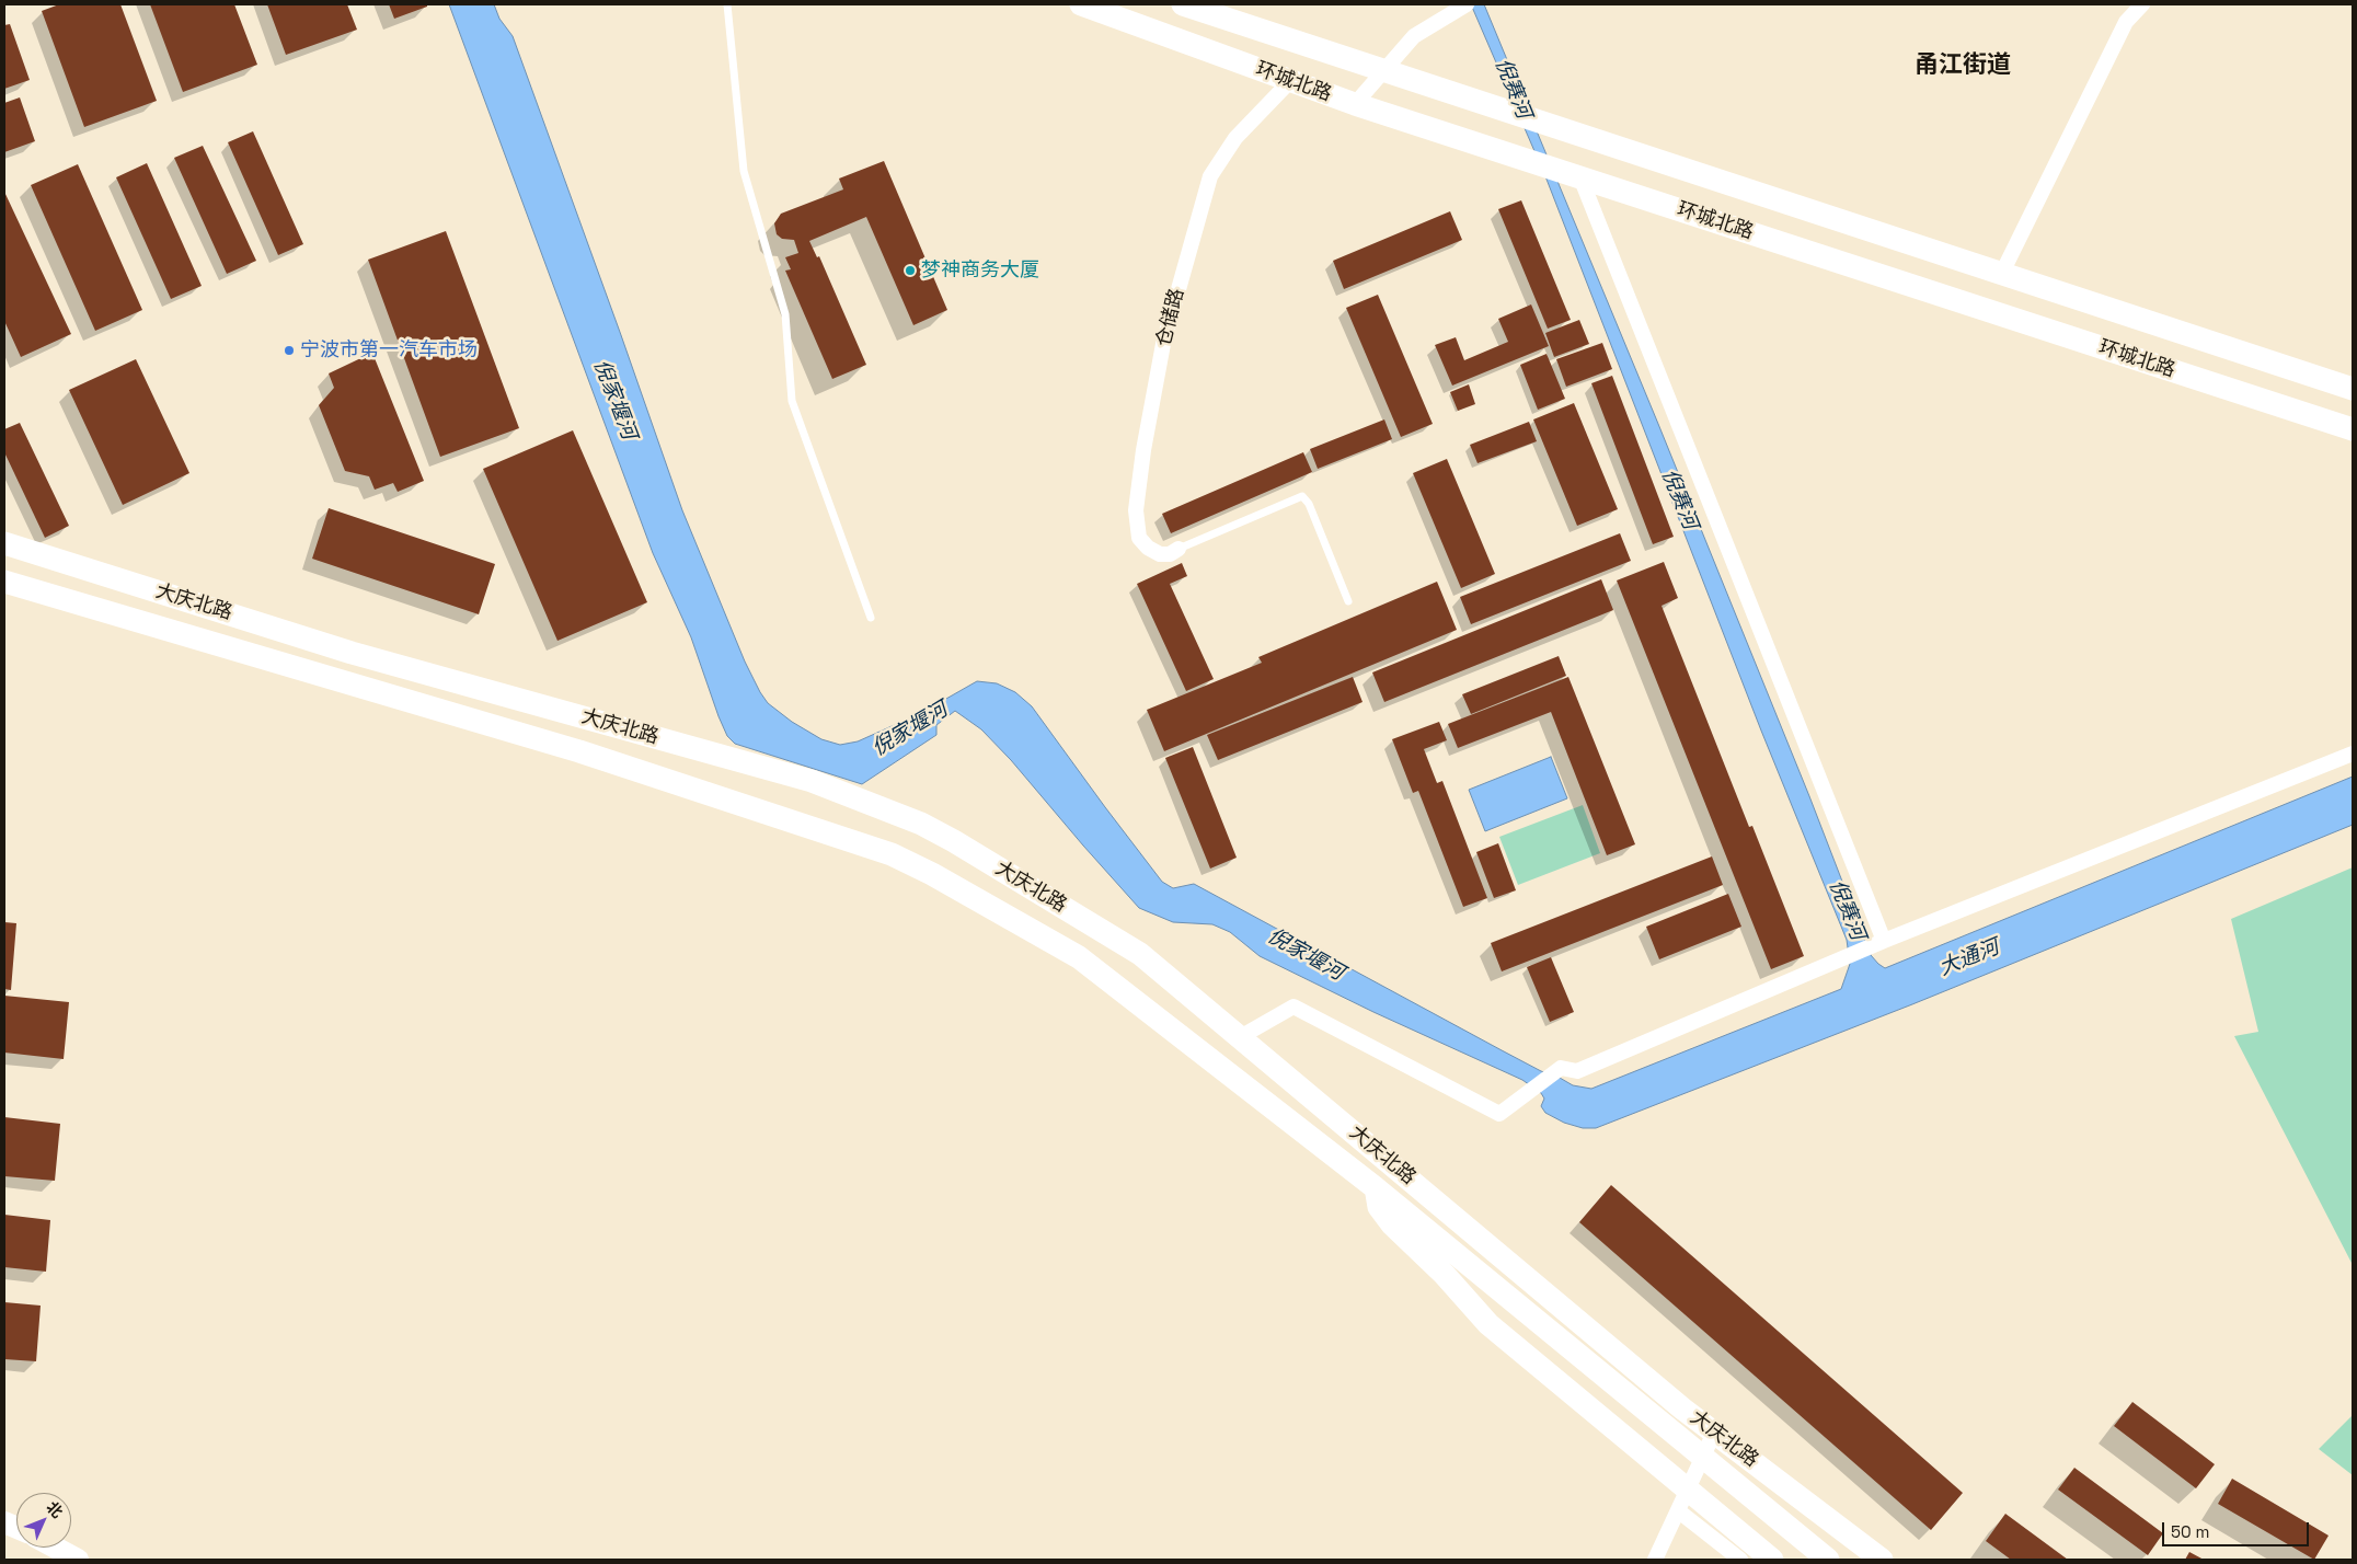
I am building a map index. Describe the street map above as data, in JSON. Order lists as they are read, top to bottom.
{
  "streets": {
    "main road": ["环城北路", "大庆北路"],
    "street": ["仓储路"]
  },
  "crossings": [
    ["环城北路", "仓储路"]
  ],
  "districts": ["甬江街道"],
  "water": ["倪赛河", "倪家堰河", "大通河"],
  "places": ["梦神商务大厦", "宁波市第一汽车市场"],
  "scale_bar": "50 m",
  "north": "top right"
}
